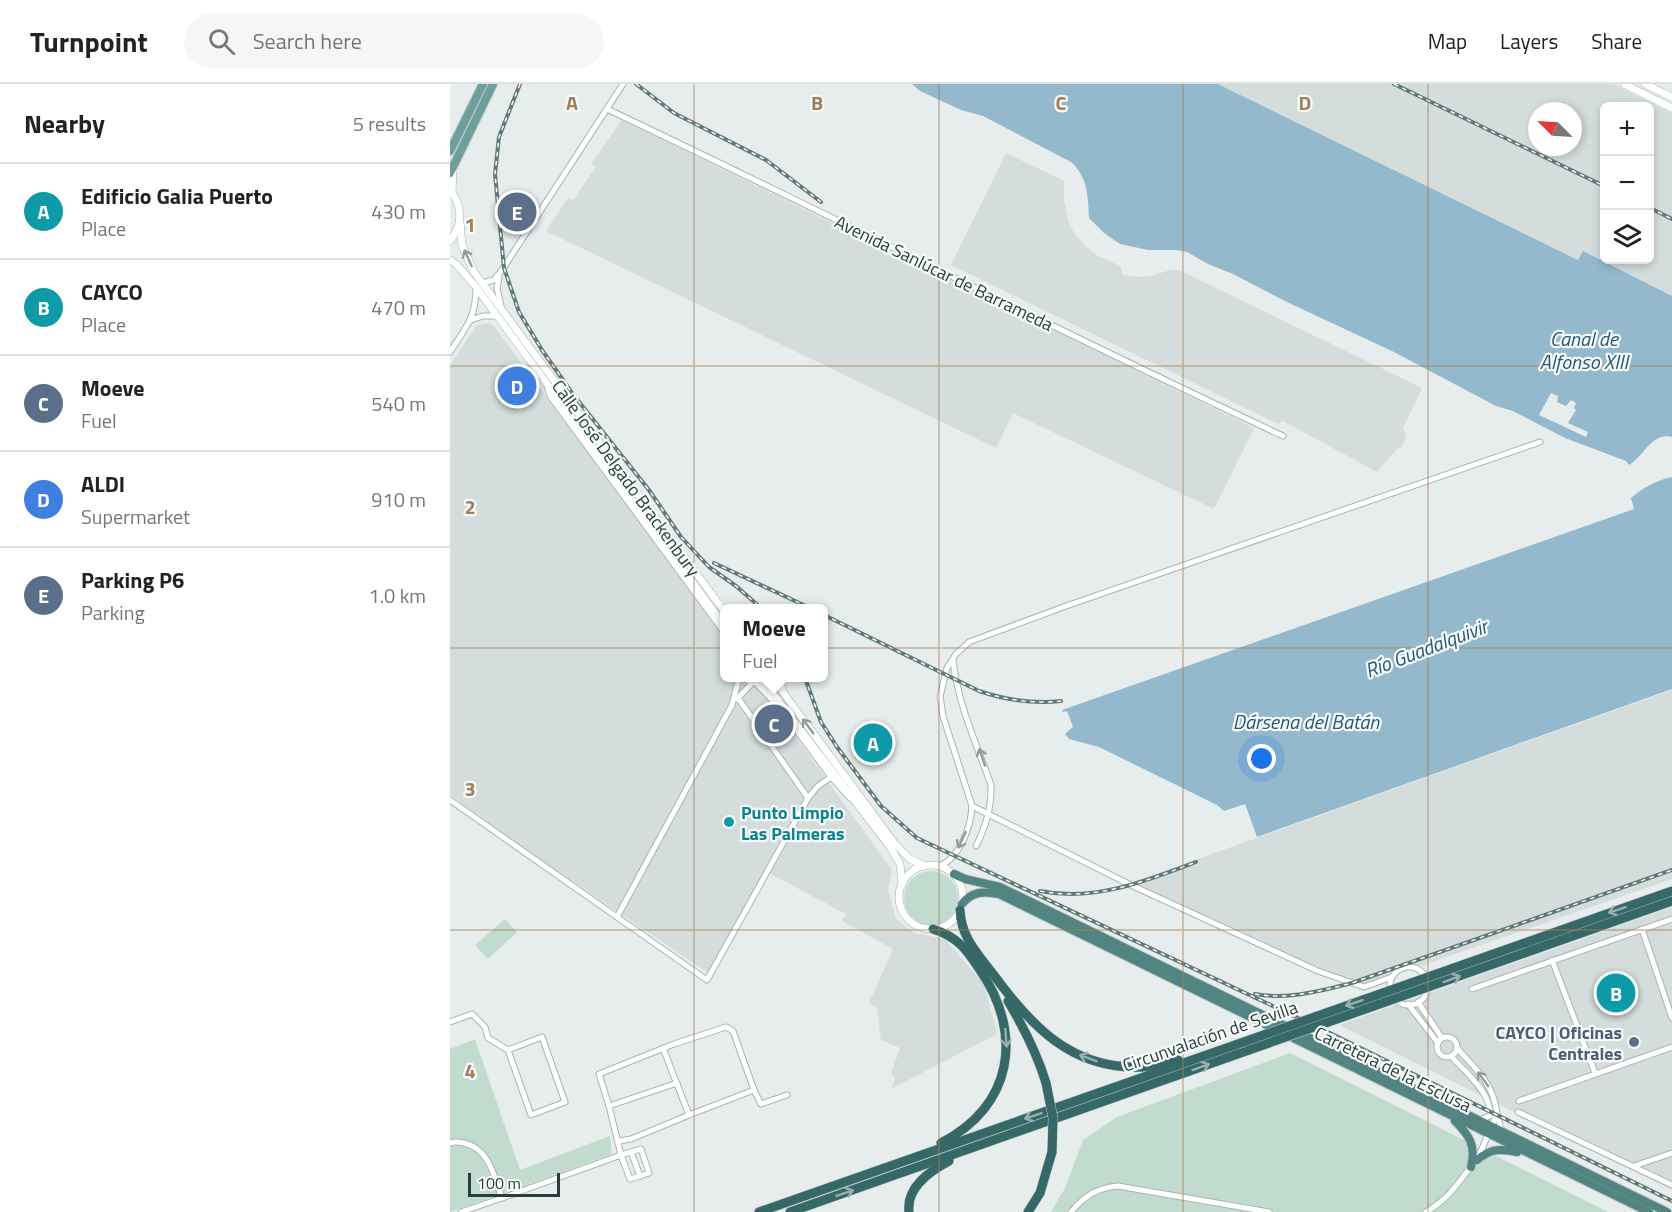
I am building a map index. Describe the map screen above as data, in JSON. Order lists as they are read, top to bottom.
{
  "streets": {
    "highway": ["Circunvalación de Sevilla", "Carretera de la Esclusa"],
    "main road": ["Calle José Delgado Brackenbury"],
    "street": ["Avenida Sanlúcar de Barrameda"]
  },
  "water": ["Canal de Alfonso XIII", "Río Guadalquivir", "Dársena del Batán"],
  "places": ["Punto Limpio Las Palmeras", "CAYCO | Oficinas Centrales"],
  "scale_bar": "100 m",
  "north": "top left",
  "page": {
    "header": "Turnpoint",
    "search": "Search here",
    "nav": ["Map", "Layers", "Share"],
    "heading": ["Nearby", "5 results"],
    "map_buttons": ["+", "−"],
    "list": [
      {
        "mark": "A",
        "name": "Edificio Galia Puerto",
        "note": "Place",
        "value": "430 m"
      },
      {
        "mark": "B",
        "name": "CAYCO",
        "note": "Place",
        "value": "470 m"
      },
      {
        "mark": "C",
        "name": "Moeve",
        "note": "Fuel",
        "value": "540 m"
      },
      {
        "mark": "D",
        "name": "ALDI",
        "note": "Supermarket",
        "value": "910 m"
      },
      {
        "mark": "E",
        "name": "Parking P6",
        "note": "Parking",
        "value": "1.0 km"
      }
    ],
    "pins": [
      "E",
      "D",
      "C",
      "A",
      "B"
    ],
    "popup": ["Moeve", "Fuel"],
    "scale": "100 m"
  },
  "grid": {
    "columns": [
      "A",
      "B",
      "C",
      "D"
    ],
    "rows": [
      "1",
      "2",
      "3",
      "4"
    ]
  }
}
